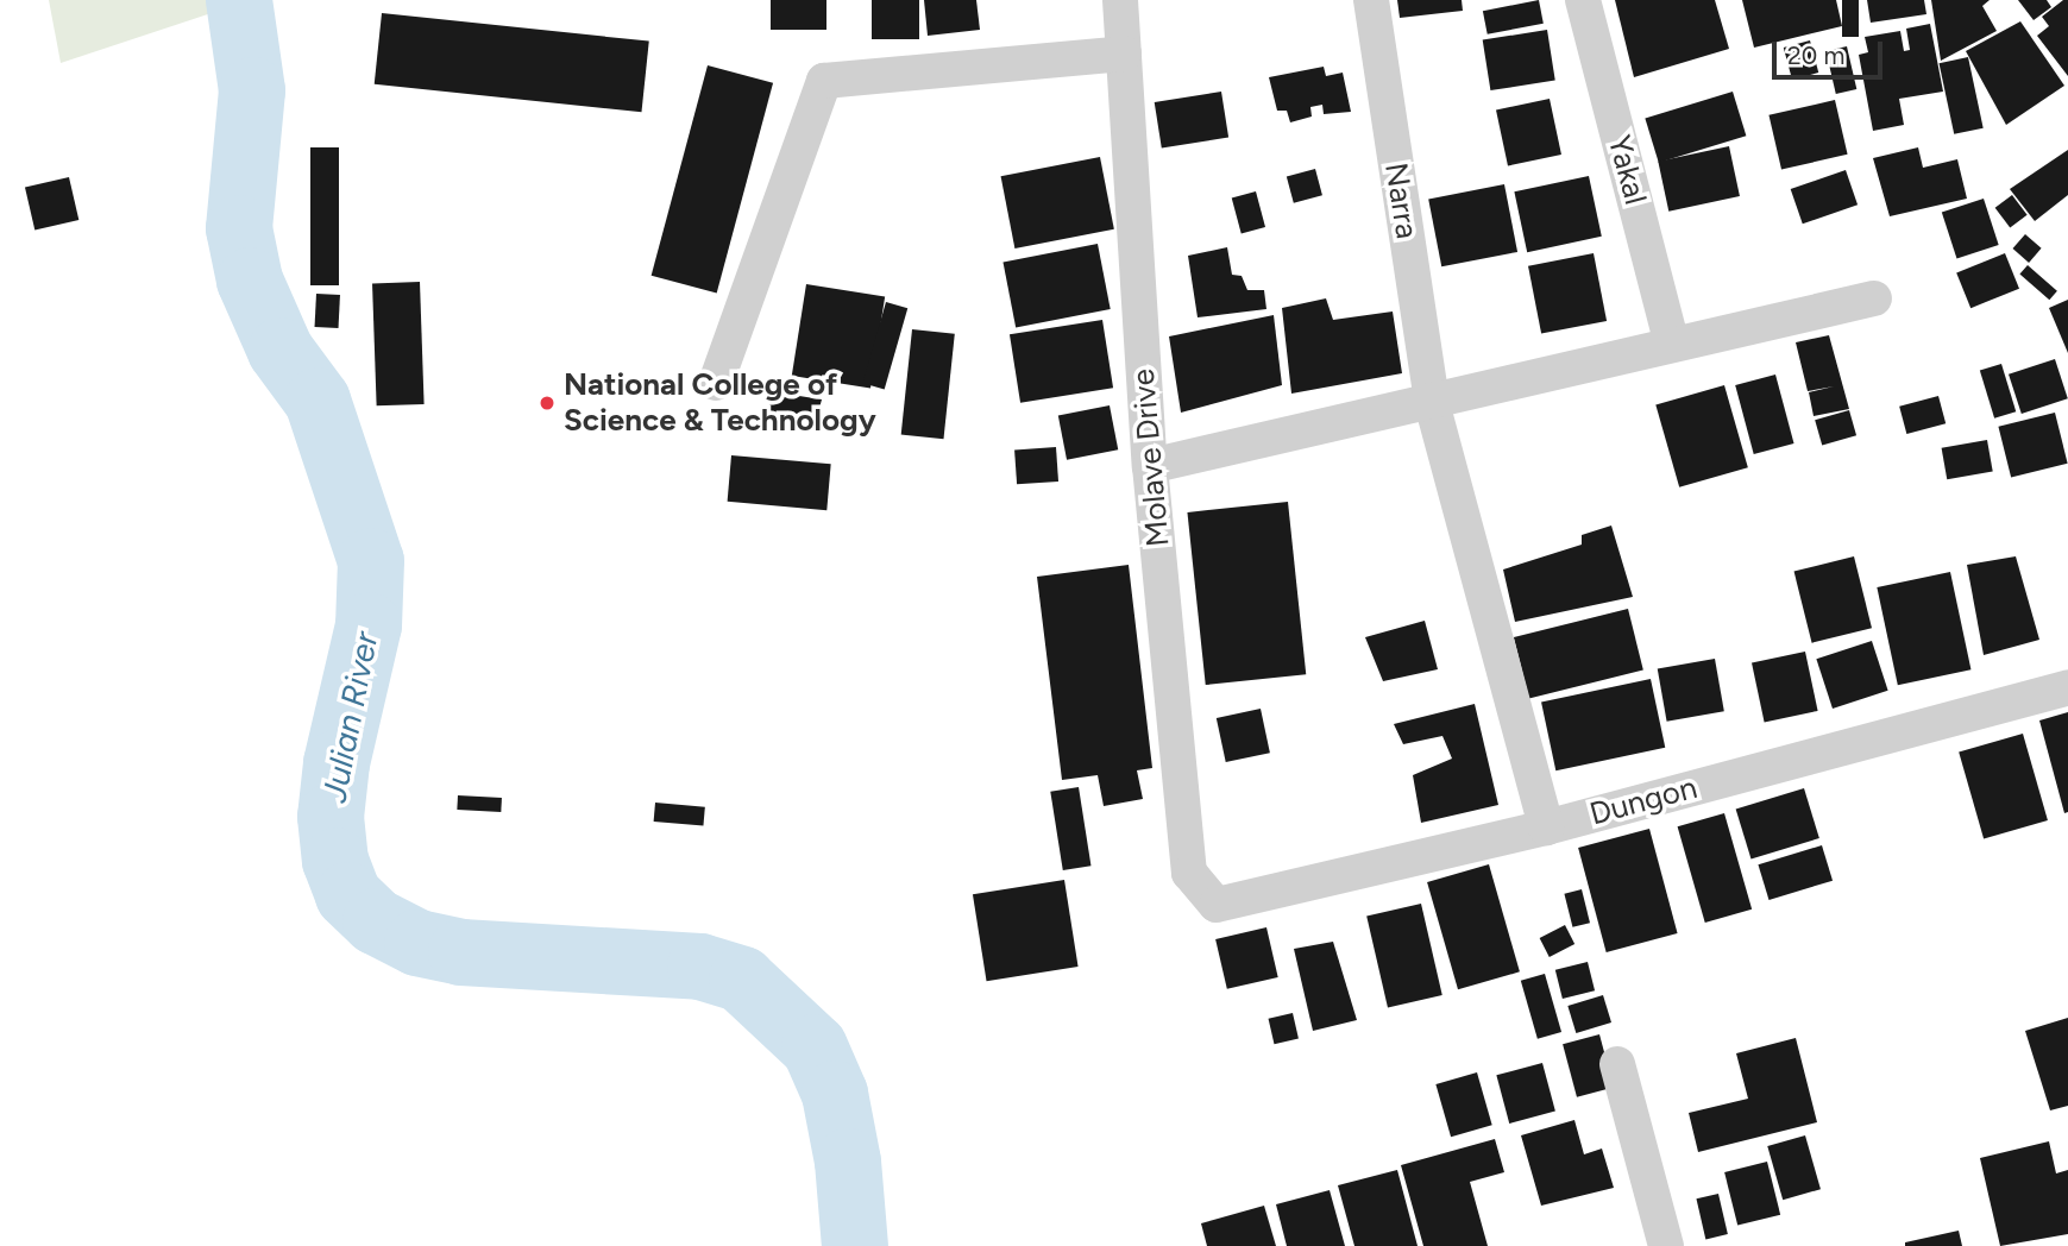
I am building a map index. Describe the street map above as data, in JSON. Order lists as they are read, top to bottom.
{
  "streets": {
    "street": [
      "Yakal",
      "Narra",
      "Molave Drive",
      "Dungon"
    ]
  },
  "crossings": [
    ["Narra", "Dungon"],
    ["Molave Drive", "Dungon"]
  ],
  "water": ["Julian River"],
  "places": ["National College of Science & Technology"],
  "scale_bar": "20 m"
}
